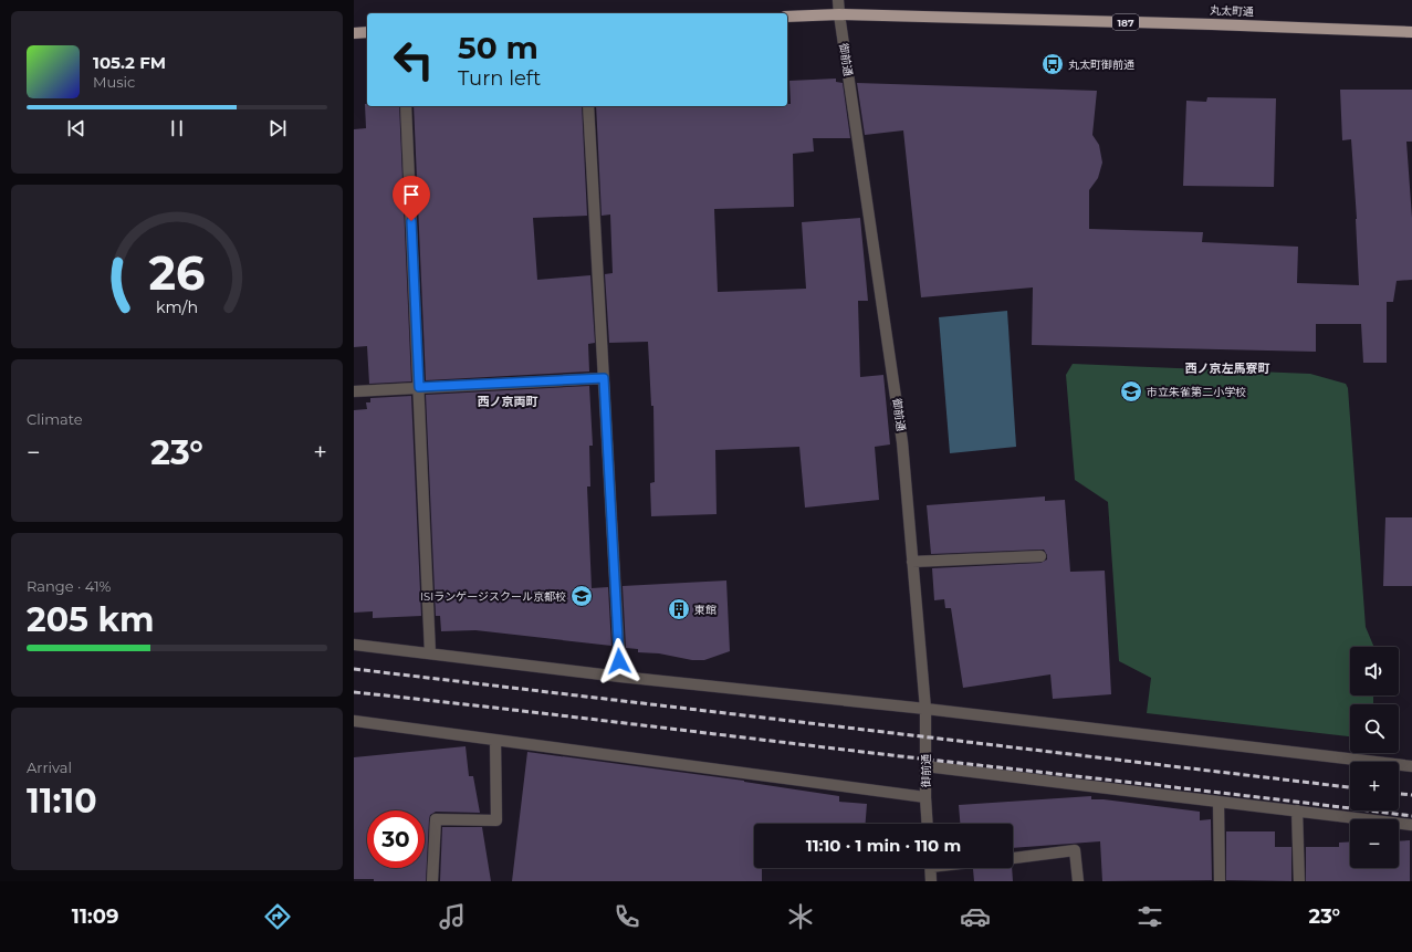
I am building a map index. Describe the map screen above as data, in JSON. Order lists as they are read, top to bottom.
{
  "streets": {
    "main road": ["丸太町通", "187"],
    "street": ["御前通"]
  },
  "crossings": [
    ["丸太町通", "御前通"]
  ],
  "districts": ["西ノ京左馬寮町", "西ノ京両町"],
  "places": {
    "bus stop": ["丸太町御前通"],
    "school or university": ["市立朱雀第二小学校", "ISIランゲージスクール京都校"],
    "building": ["東館"]
  },
  "page": {
    "turn": ["50 m", "Turn left"],
    "song": ["105.2 FM", "Music"],
    "tile": [
      "Climate",
      ["Range · 41%", "205 km"],
      ["Arrival", "11:10"]
    ],
    "heat": ["−", "23°", "+"],
    "map_buttons": ["+", "−"],
    "limit": "30",
    "trip": "11:10 · 1 min · 110 m",
    "tabs": ["11:09", "23°"],
    "gauge": ["26", "km/h"]
  }
}
